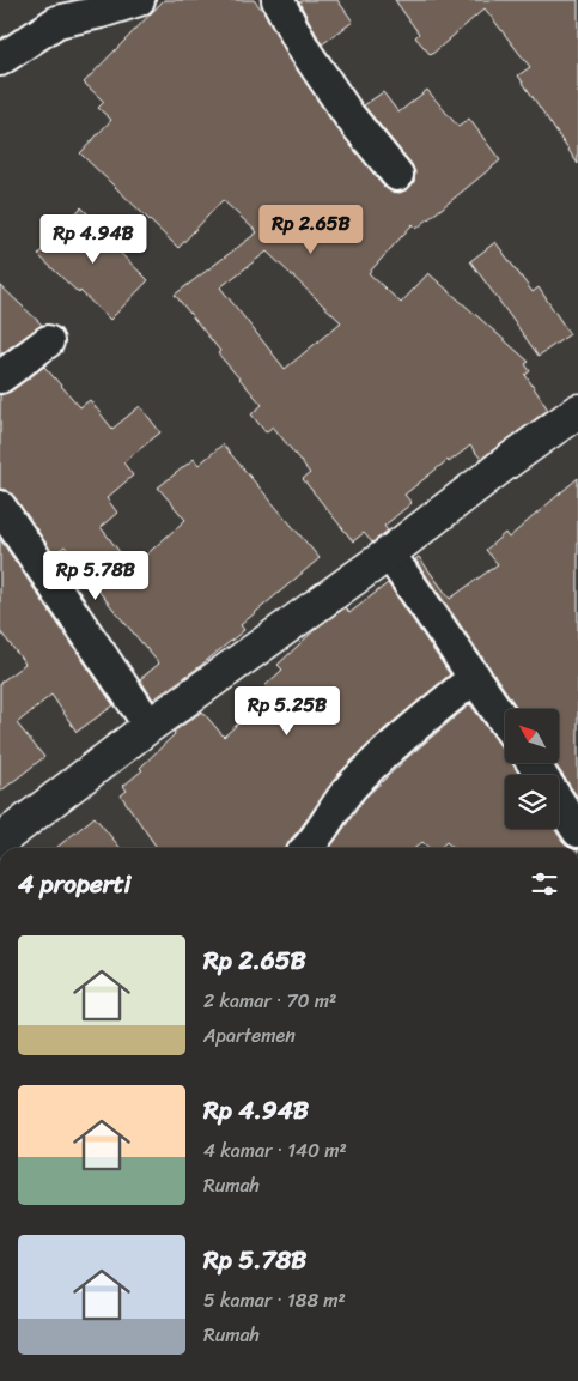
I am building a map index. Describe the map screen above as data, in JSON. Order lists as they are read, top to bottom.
{
  "north": "top left",
  "page": {
    "price": [
      "Rp 2.65B",
      "Rp 4.94B",
      "Rp 5.78B",
      "Rp 5.25B"
    ],
    "heading": "4 properti",
    "list": [
      {
        "name": "Rp 2.65B",
        "note": "2 kamar · 70 m² · Apartemen"
      },
      {
        "name": "Rp 4.94B",
        "note": "4 kamar · 140 m² · Rumah"
      },
      {
        "name": "Rp 5.78B",
        "note": "5 kamar · 188 m² · Rumah"
      }
    ]
  }
}
